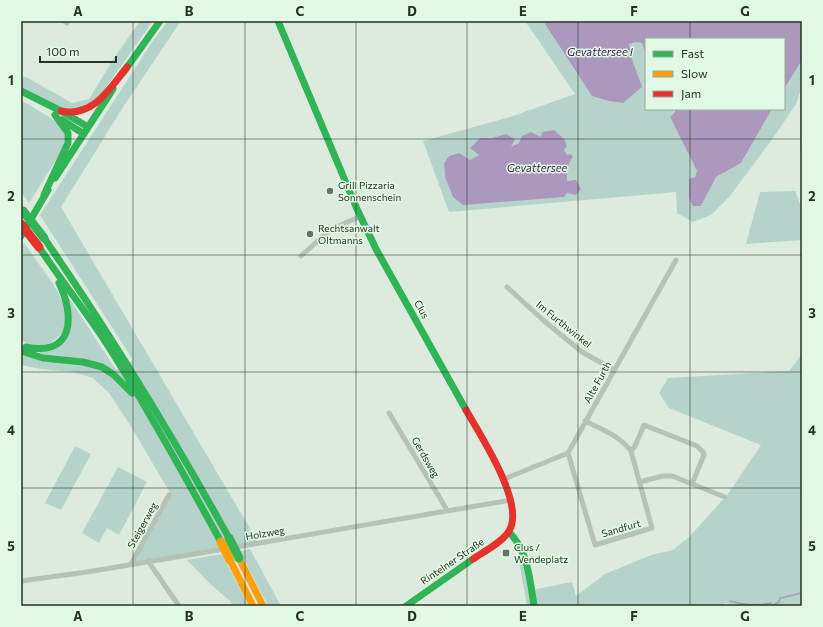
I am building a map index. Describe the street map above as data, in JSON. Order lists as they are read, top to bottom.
{
  "streets": {
    "main road": ["Clus", "Rintelner Straße"],
    "street": [
      "Im Furthwinkel",
      "Alte Furth",
      "Gerdsweg",
      "Steigerweg",
      "Sandfurt",
      "Holzweg"
    ]
  },
  "crossings": [
    ["Clus", "Holzweg"],
    ["Clus", "Rintelner Straße"],
    ["Im Furthwinkel", "Alte Furth"],
    ["Alte Furth", "Sandfurt"],
    ["Gerdsweg", "Holzweg"],
    ["Steigerweg", "Holzweg"]
  ],
  "water": ["Gevattersee I", "Gevattersee"],
  "places": {
    "other": ["Grill Pizzaria Sonnenschein", "Rechtsanwalt Oltmanns"],
    "transit": ["Clus / Wendeplatz"]
  },
  "legend": ["Fast", "Slow", "Jam"],
  "scale_bar": "100 m",
  "grid": {
    "columns": [
      "A",
      "B",
      "C",
      "D",
      "E",
      "F",
      "G"
    ],
    "rows": [
      "1",
      "2",
      "3",
      "4",
      "5"
    ]
  }
}
